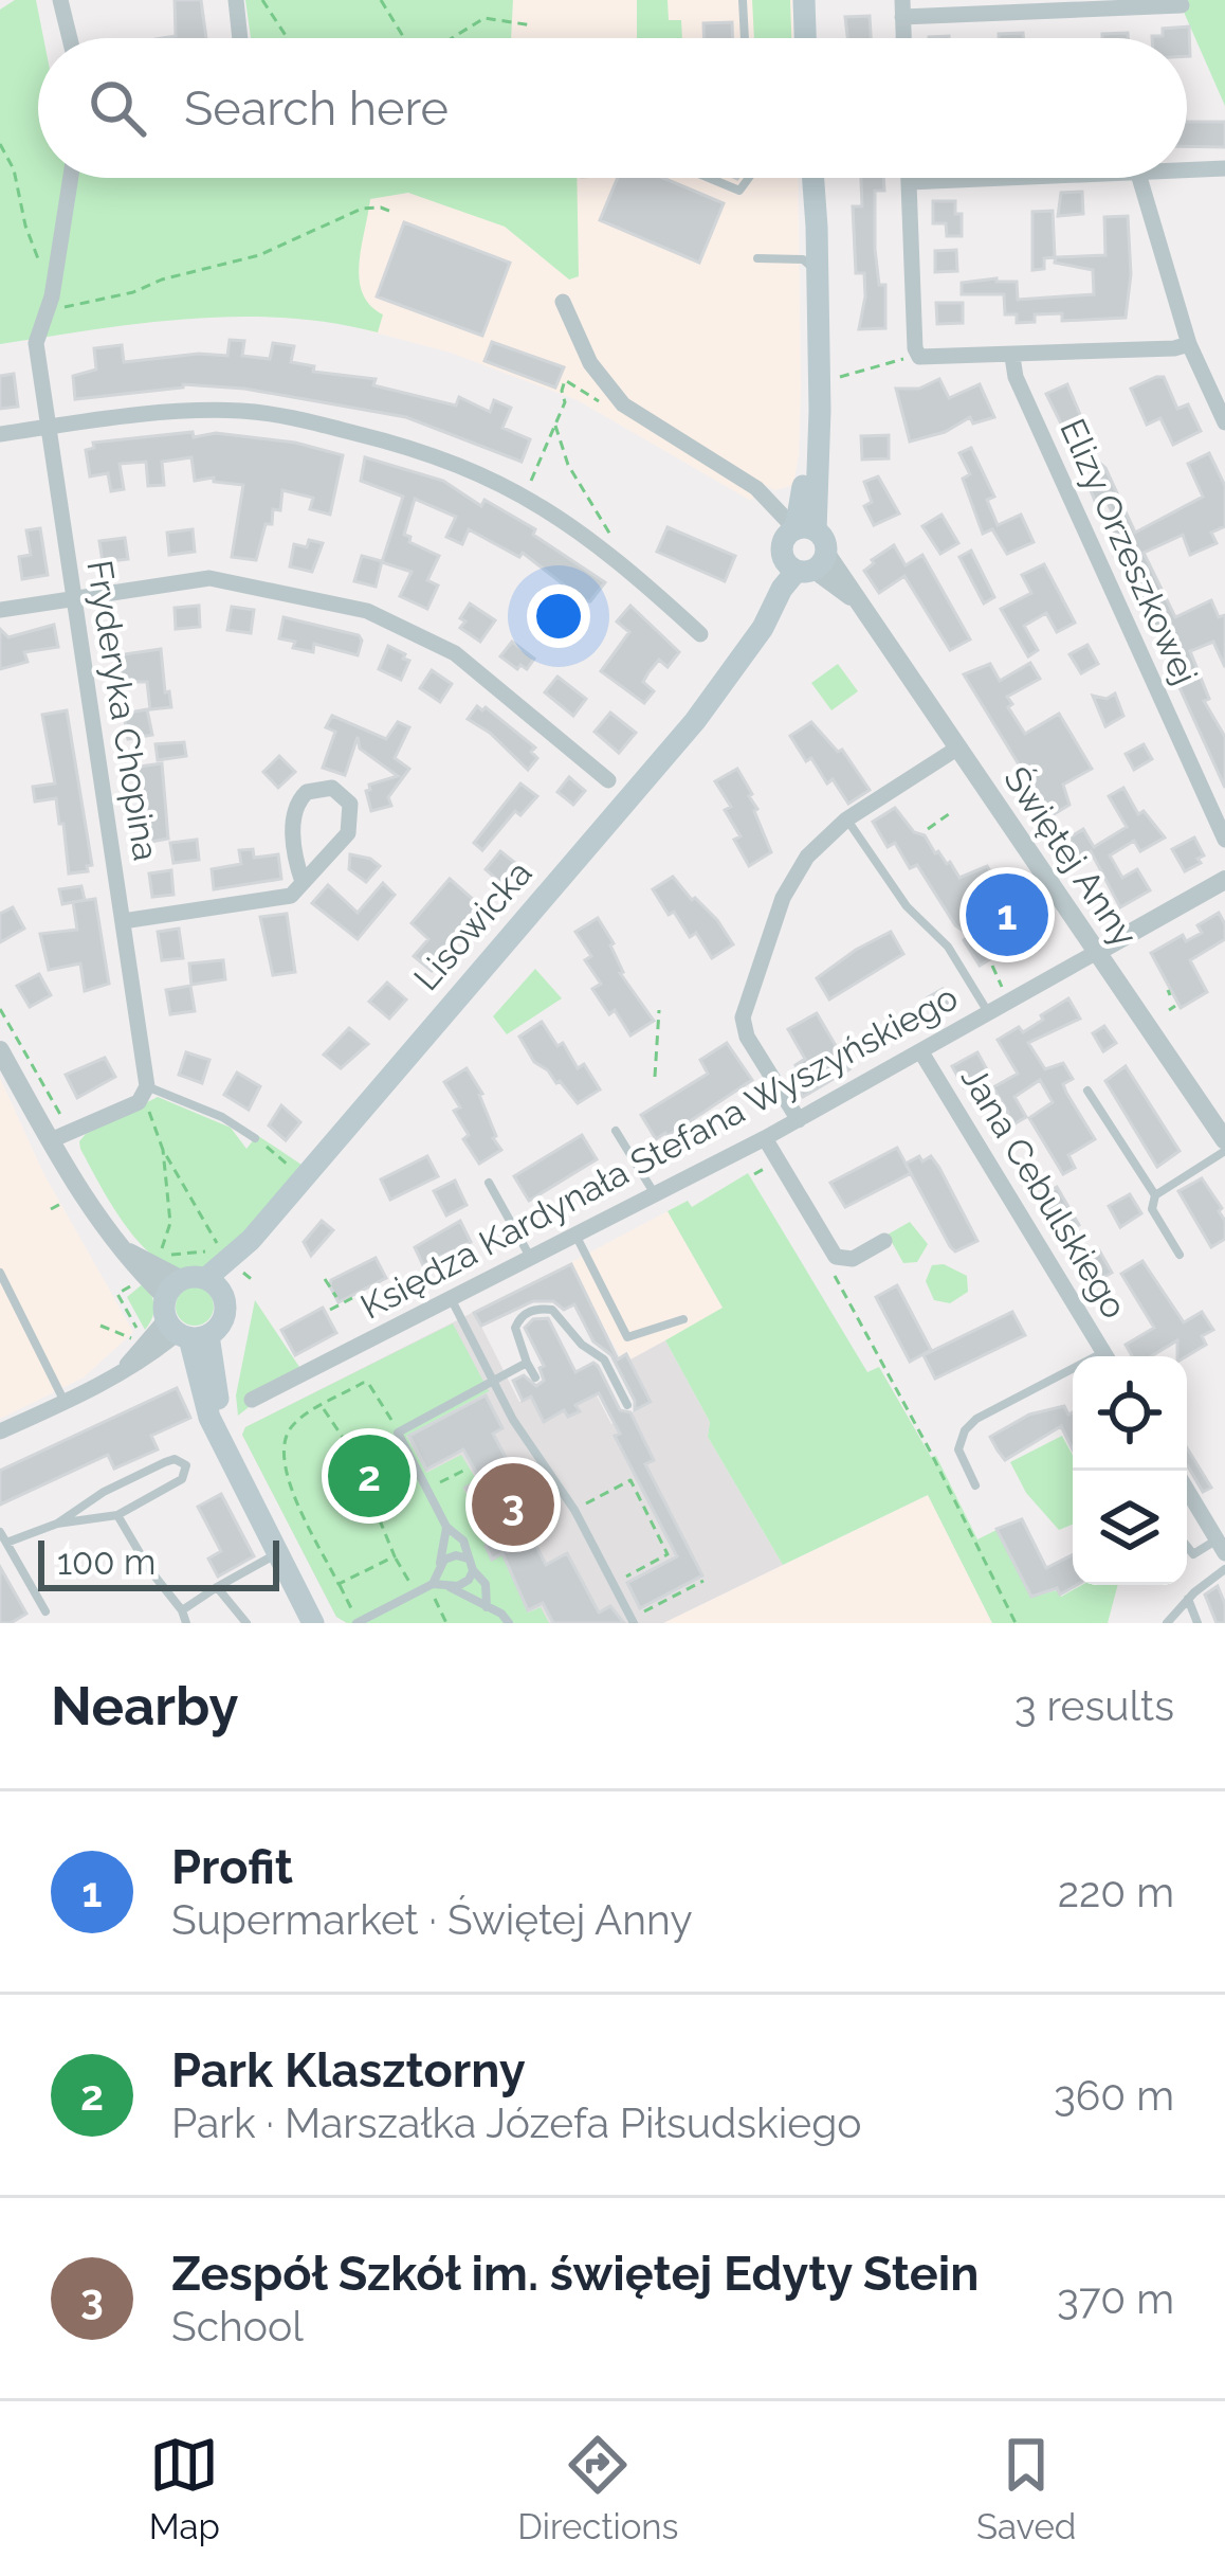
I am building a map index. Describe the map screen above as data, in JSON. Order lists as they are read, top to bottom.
{
  "streets": {
    "main road": ["Lisowicka"],
    "street": [
      "Elizy Orzeszkowej",
      "Fryderyka Chopina",
      "Świętej Anny",
      "Księdza Kardynała Stefana Wyszyńskiego",
      "Jana Cebulskiego"
    ]
  },
  "crossings": [
    ["Świętej Anny", "Lisowicka"],
    ["Świętej Anny", "Księdza Kardynała Stefana Wyszyńskiego"],
    ["Księdza Kardynała Stefana Wyszyńskiego", "Jana Cebulskiego"]
  ],
  "scale_bar": "100 m",
  "page": {
    "search": "Search here",
    "pins": ["1", "2", "3"],
    "scale": "100 m",
    "heading": ["Nearby", "3 results"],
    "list": [
      {
        "mark": "1",
        "name": "Profit",
        "note": "Supermarket · Świętej Anny",
        "value": "220 m"
      },
      {
        "mark": "2",
        "name": "Park Klasztorny",
        "note": "Park · Marszałka Józefa Piłsudskiego",
        "value": "360 m"
      },
      {
        "mark": "3",
        "name": "Zespół Szkół im. świętej Edyty Stein",
        "note": "School",
        "value": "370 m"
      }
    ],
    "nav": ["Map", "Directions", "Saved"]
  }
}
